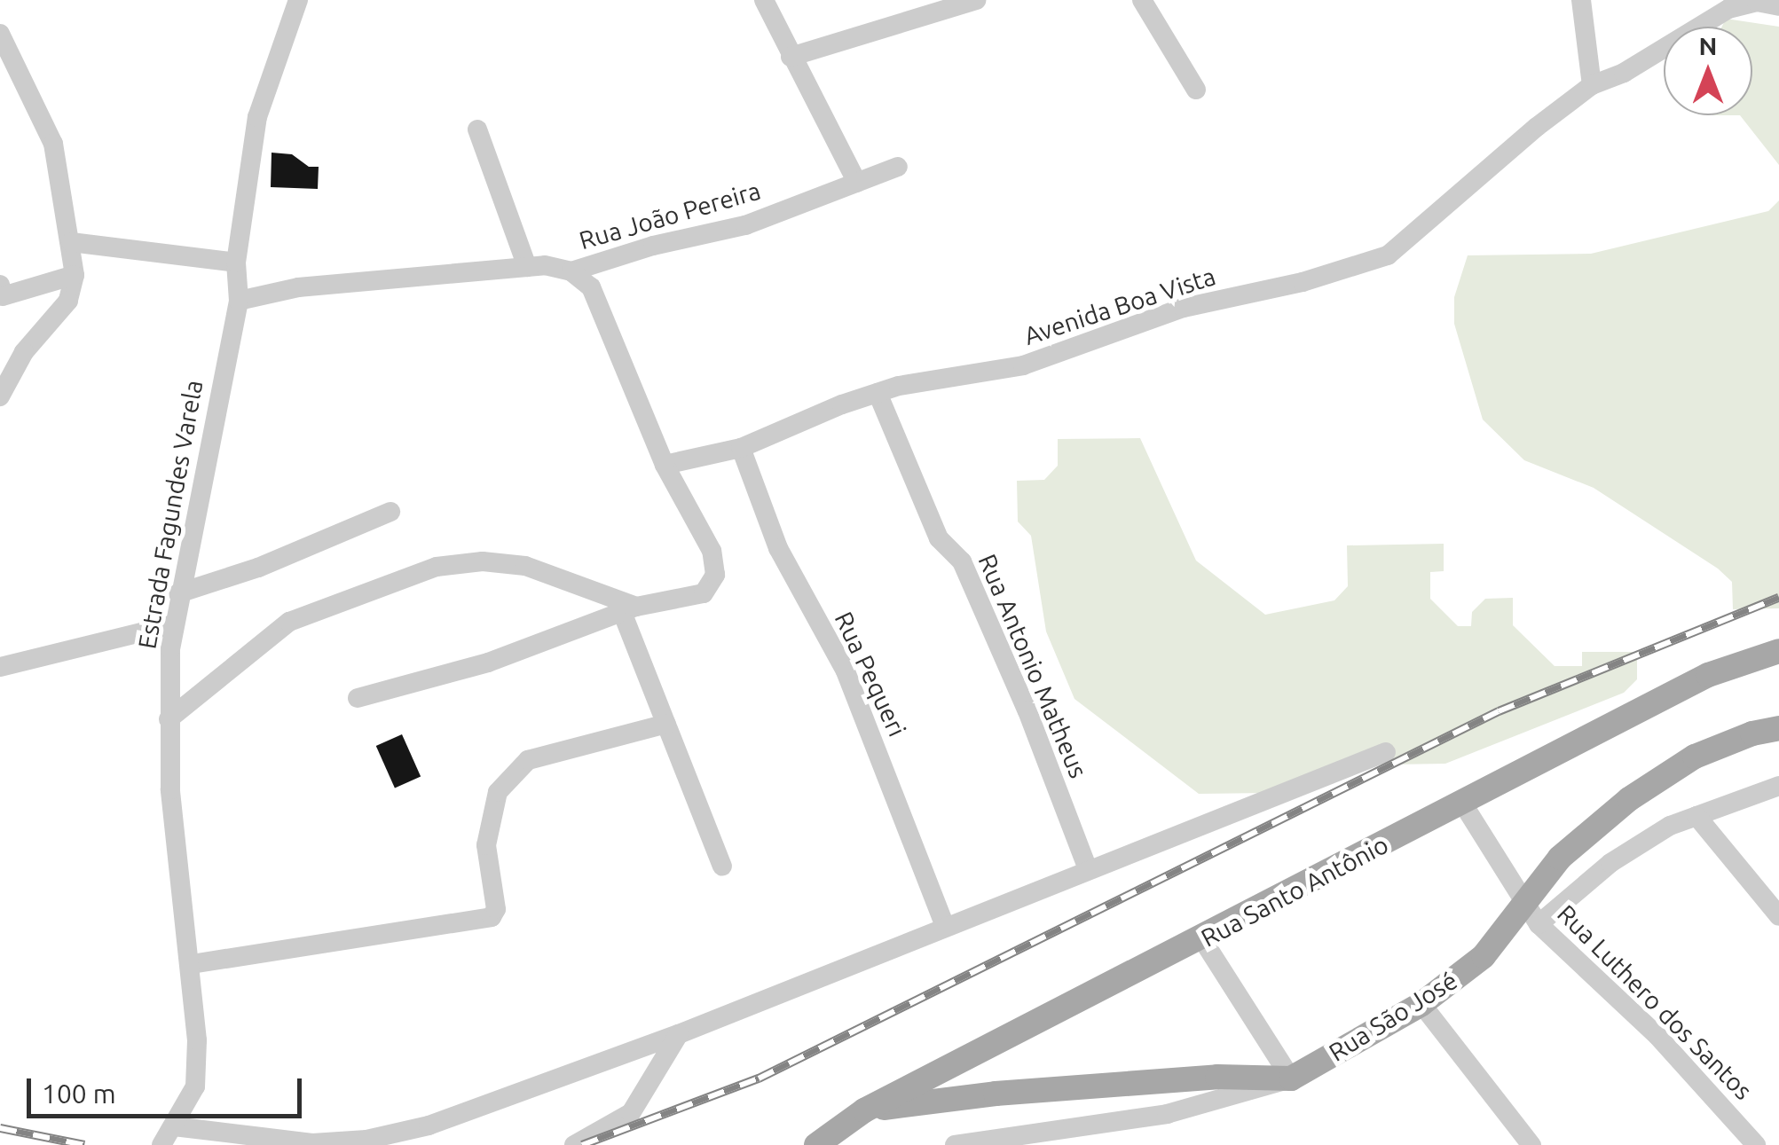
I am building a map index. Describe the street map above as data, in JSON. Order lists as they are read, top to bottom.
{
  "streets": {
    "main road": ["Rua Santo Antônio", "Rua São José"],
    "street": [
      "Rua João Pereira",
      "Avenida Boa Vista",
      "Estrada Fagundes Varela",
      "Rua Antonio Matheus",
      "Rua Pequeri",
      "Rua Luthero dos Santos"
    ]
  },
  "crossings": [
    ["Rua João Pereira", "Estrada Fagundes Varela"],
    ["Avenida Boa Vista", "Rua Antonio Matheus"],
    ["Avenida Boa Vista", "Rua Pequeri"],
    ["Rua Santo Antônio", "Rua Luthero dos Santos"],
    ["Rua Luthero dos Santos", "Rua São José"]
  ],
  "scale_bar": "100 m",
  "north": "top"
}
